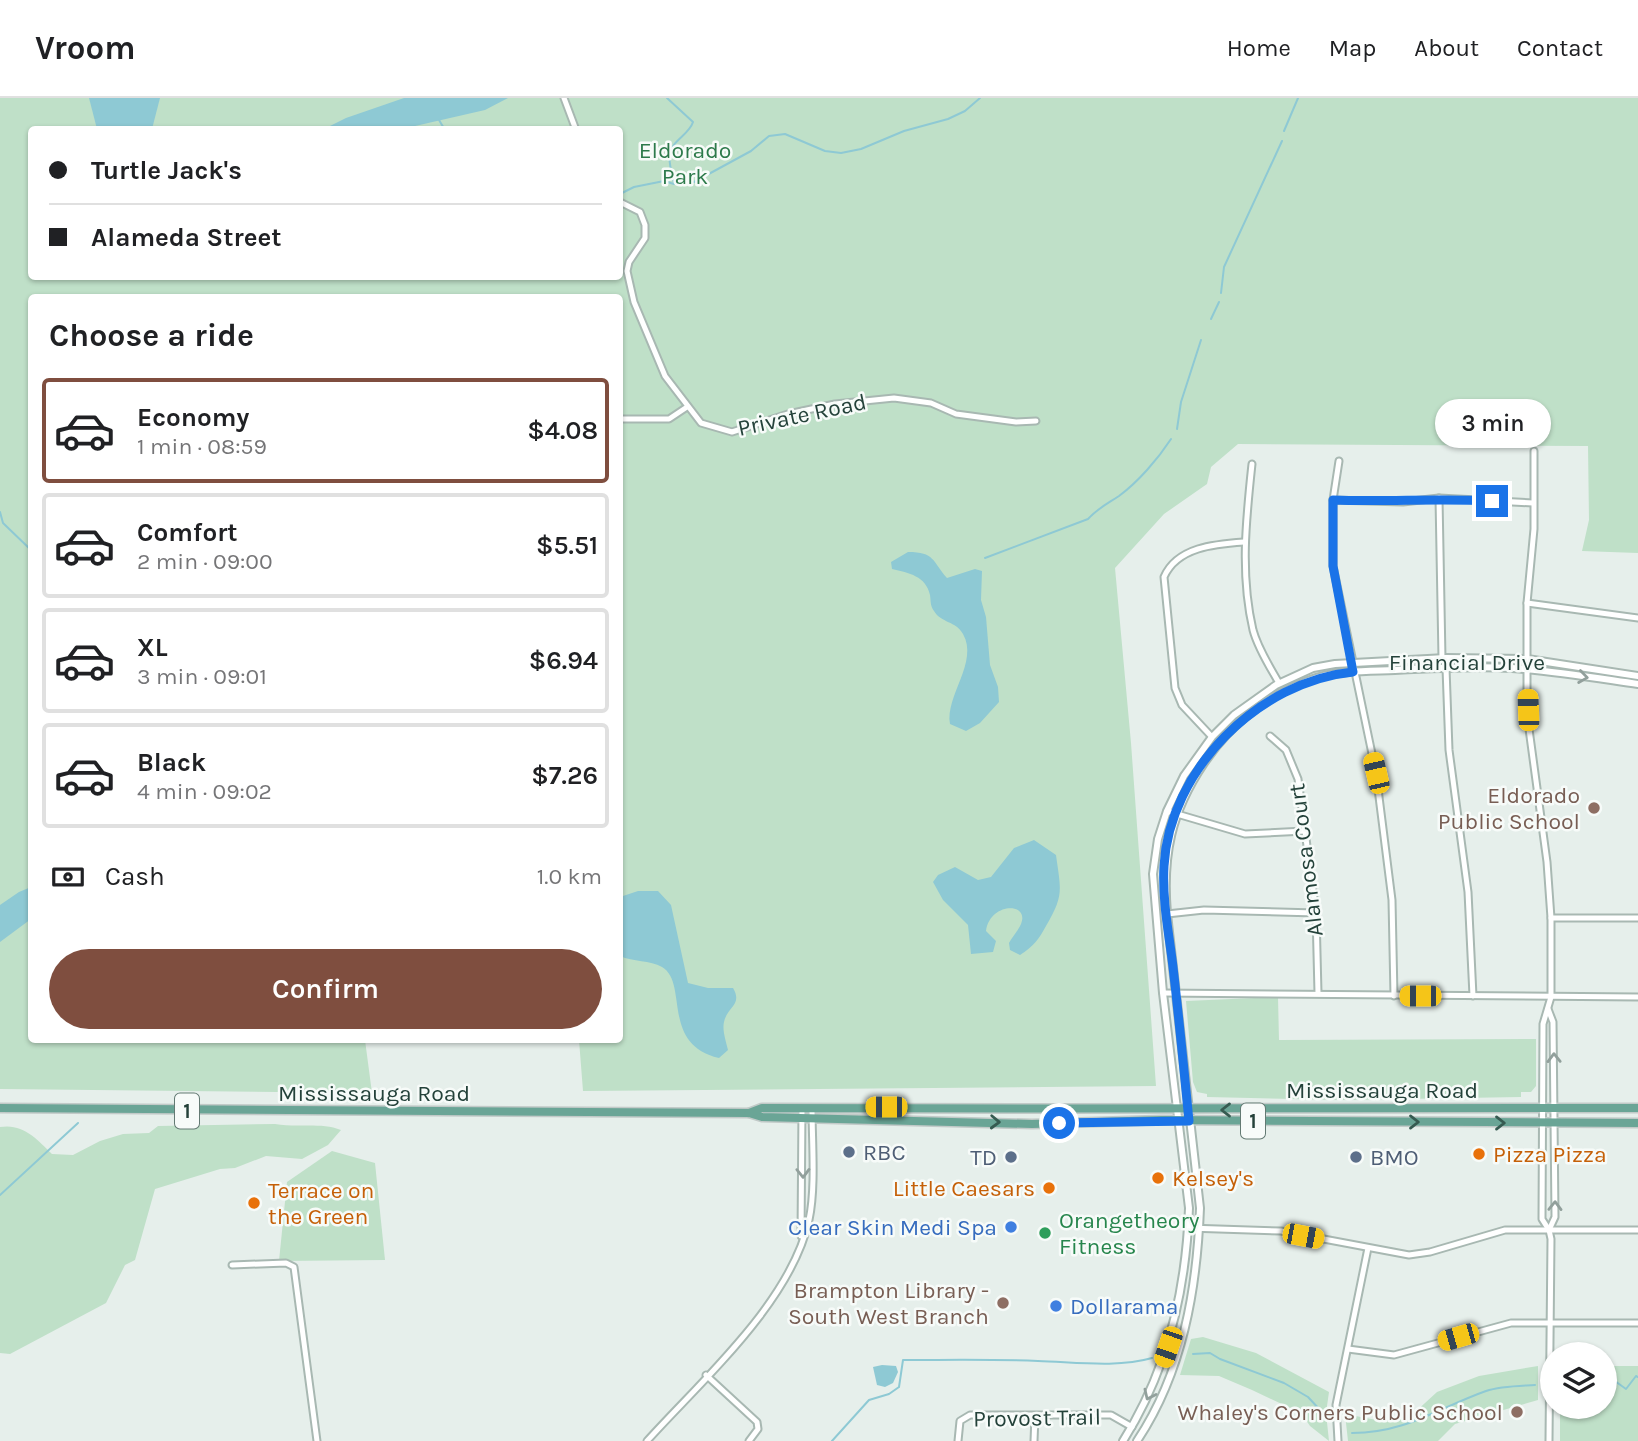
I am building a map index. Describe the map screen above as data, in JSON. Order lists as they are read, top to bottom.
{
  "streets": {
    "main road": ["Mississauga Road", "1"],
    "street": [
      "Private Road",
      "Financial Drive",
      "Alamosa Court",
      "Provost Trail"
    ]
  },
  "crossings": [
    ["Financial Drive", "Mississauga Road"],
    ["Financial Drive", "Provost Trail"]
  ],
  "parks": ["Eldorado Park"],
  "places": [
    "Eldorado Public School",
    "RBC",
    "Pizza Pizza",
    "TD",
    "BMO",
    "Kelsey's",
    "Little Caesars",
    "Terrace on the Green",
    "Clear Skin Medi Spa",
    "Orangetheory Fitness",
    "Brampton Library - South West Branch",
    "Dollarama",
    "Whaley's Corners Public School"
  ],
  "page": {
    "header": "Vroom",
    "nav": [
      "Home",
      "Map",
      "About",
      "Contact"
    ],
    "banner": ["Turtle Jack's", "Alameda Street"],
    "heading": "Choose a ride",
    "list": [
      {
        "name": "Economy",
        "note": "1 min · 08:59",
        "value": "$4.08"
      },
      {
        "name": "Comfort",
        "note": "2 min · 09:00",
        "value": "$5.51"
      },
      {
        "name": "XL",
        "note": "3 min · 09:01",
        "value": "$6.94"
      },
      {
        "name": "Black",
        "note": "4 min · 09:02",
        "value": "$7.26"
      }
    ],
    "bubble": "3 min",
    "pay": ["Cash", "1.0 km"],
    "buttons": "Confirm"
  }
}
